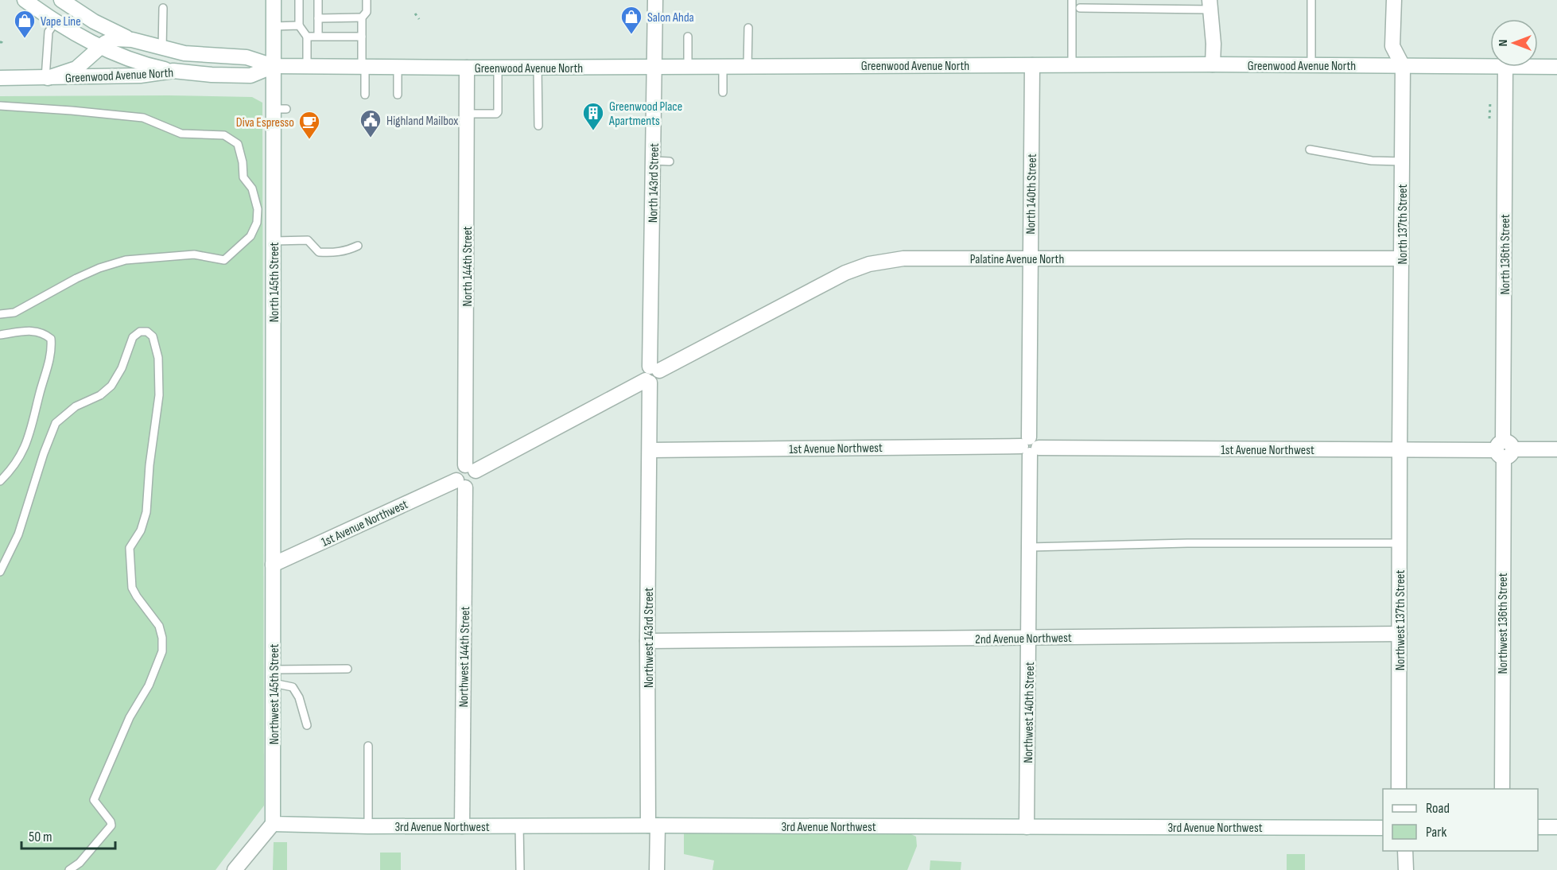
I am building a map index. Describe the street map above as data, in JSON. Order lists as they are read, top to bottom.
{
  "streets": {
    "street": [
      "Greenwood Avenue North",
      "North 143rd Street",
      "North 140th Street",
      "North 137th Street",
      "North 136th Street",
      "Palatine Avenue North",
      "North 144th Street",
      "North 145th Street",
      "1st Avenue Northwest",
      "Northwest 137th Street",
      "Northwest 136th Street",
      "Northwest 143rd Street",
      "2nd Avenue Northwest",
      "Northwest 144th Street",
      "Northwest 145th Street",
      "Northwest 140th Street",
      "3rd Avenue Northwest"
    ]
  },
  "crossings": [
    ["Greenwood Avenue North", "North 143rd Street"],
    ["Greenwood Avenue North", "North 140th Street"],
    ["Greenwood Avenue North", "North 137th Street"],
    ["Greenwood Avenue North", "North 144th Street"],
    ["Greenwood Avenue North", "North 145th Street"],
    ["North 143rd Street", "Palatine Avenue North"],
    ["North 143rd Street", "1st Avenue Northwest"],
    ["North 143rd Street", "Northwest 143rd Street"],
    ["North 140th Street", "Palatine Avenue North"],
    ["North 140th Street", "1st Avenue Northwest"],
    ["North 140th Street", "Northwest 140th Street"],
    ["North 137th Street", "Palatine Avenue North"],
    ["North 137th Street", "1st Avenue Northwest"],
    ["North 137th Street", "Northwest 137th Street"],
    ["North 136th Street", "1st Avenue Northwest"],
    ["North 136th Street", "Northwest 136th Street"],
    ["North 145th Street", "1st Avenue Northwest"],
    ["North 145th Street", "Northwest 145th Street"],
    ["1st Avenue Northwest", "Northwest 137th Street"],
    ["1st Avenue Northwest", "Northwest 136th Street"],
    ["1st Avenue Northwest", "Northwest 143rd Street"],
    ["1st Avenue Northwest", "Northwest 144th Street"],
    ["1st Avenue Northwest", "Northwest 145th Street"],
    ["1st Avenue Northwest", "Northwest 140th Street"],
    ["Northwest 137th Street", "2nd Avenue Northwest"],
    ["Northwest 143rd Street", "2nd Avenue Northwest"],
    ["Northwest 143rd Street", "3rd Avenue Northwest"],
    ["2nd Avenue Northwest", "Northwest 140th Street"],
    ["Northwest 144th Street", "3rd Avenue Northwest"],
    ["Northwest 145th Street", "3rd Avenue Northwest"],
    ["Northwest 140th Street", "3rd Avenue Northwest"]
  ],
  "places": {
    "shop": ["Salon Ahda", "Vape Line"],
    "building": ["Greenwood Place Apartments"],
    "public building": ["Highland Mailbox"],
    "cafe": ["Diva Espresso"]
  },
  "legend": ["Road", "Park"],
  "scale_bar": "50 m",
  "north": "left"
}
